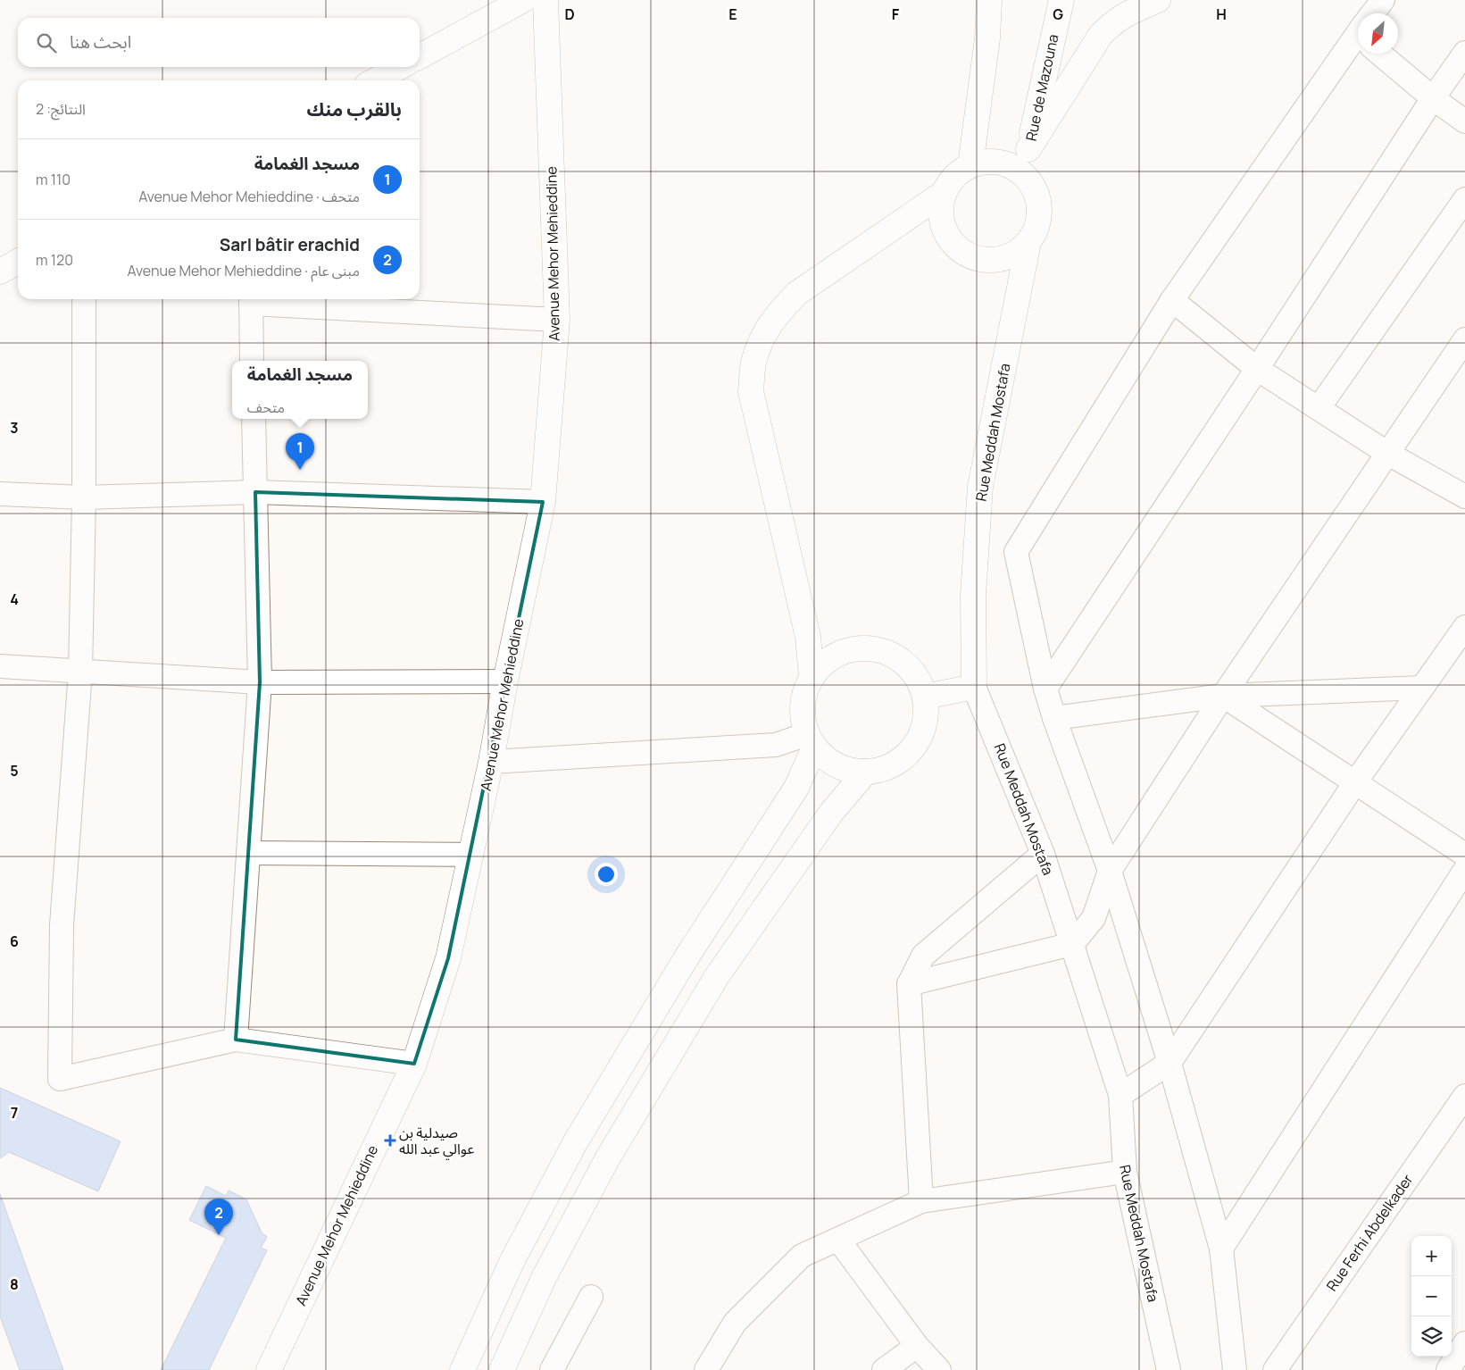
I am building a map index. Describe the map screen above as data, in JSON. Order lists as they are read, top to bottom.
{
  "streets": {
    "street": [
      "Rue de Mazouna",
      "Avenue Mehor Mehieddine",
      "Rue Meddah Mostafa",
      "Rue Ferhi Abdelkader"
    ]
  },
  "crossings": [
    ["Rue de Mazouna", "Rue Meddah Mostafa"]
  ],
  "places": {
    "health": ["صيدلية بن عوالي عبد الله"]
  },
  "north": "bottom left",
  "page": {
    "search": "ابحث هنا",
    "heading": ["بالقرب منك", "النتائج: 2"],
    "list": [
      {
        "mark": "1",
        "name": "مسجد الغمامة",
        "note": "متحف · Avenue Mehor Mehieddine",
        "value": "110 m"
      },
      {
        "mark": "2",
        "name": "Sarl bâtir erachid",
        "note": "مبنى عام · Avenue Mehor Mehieddine",
        "value": "120 m"
      }
    ],
    "popup": ["مسجد الغمامة", "متحف"],
    "pins": ["1", "2"],
    "map_buttons": ["+", "−"]
  },
  "grid": {
    "columns": [
      "D",
      "E",
      "F",
      "G",
      "H"
    ],
    "rows": [
      "3",
      "4",
      "5",
      "6",
      "7",
      "8"
    ]
  }
}
